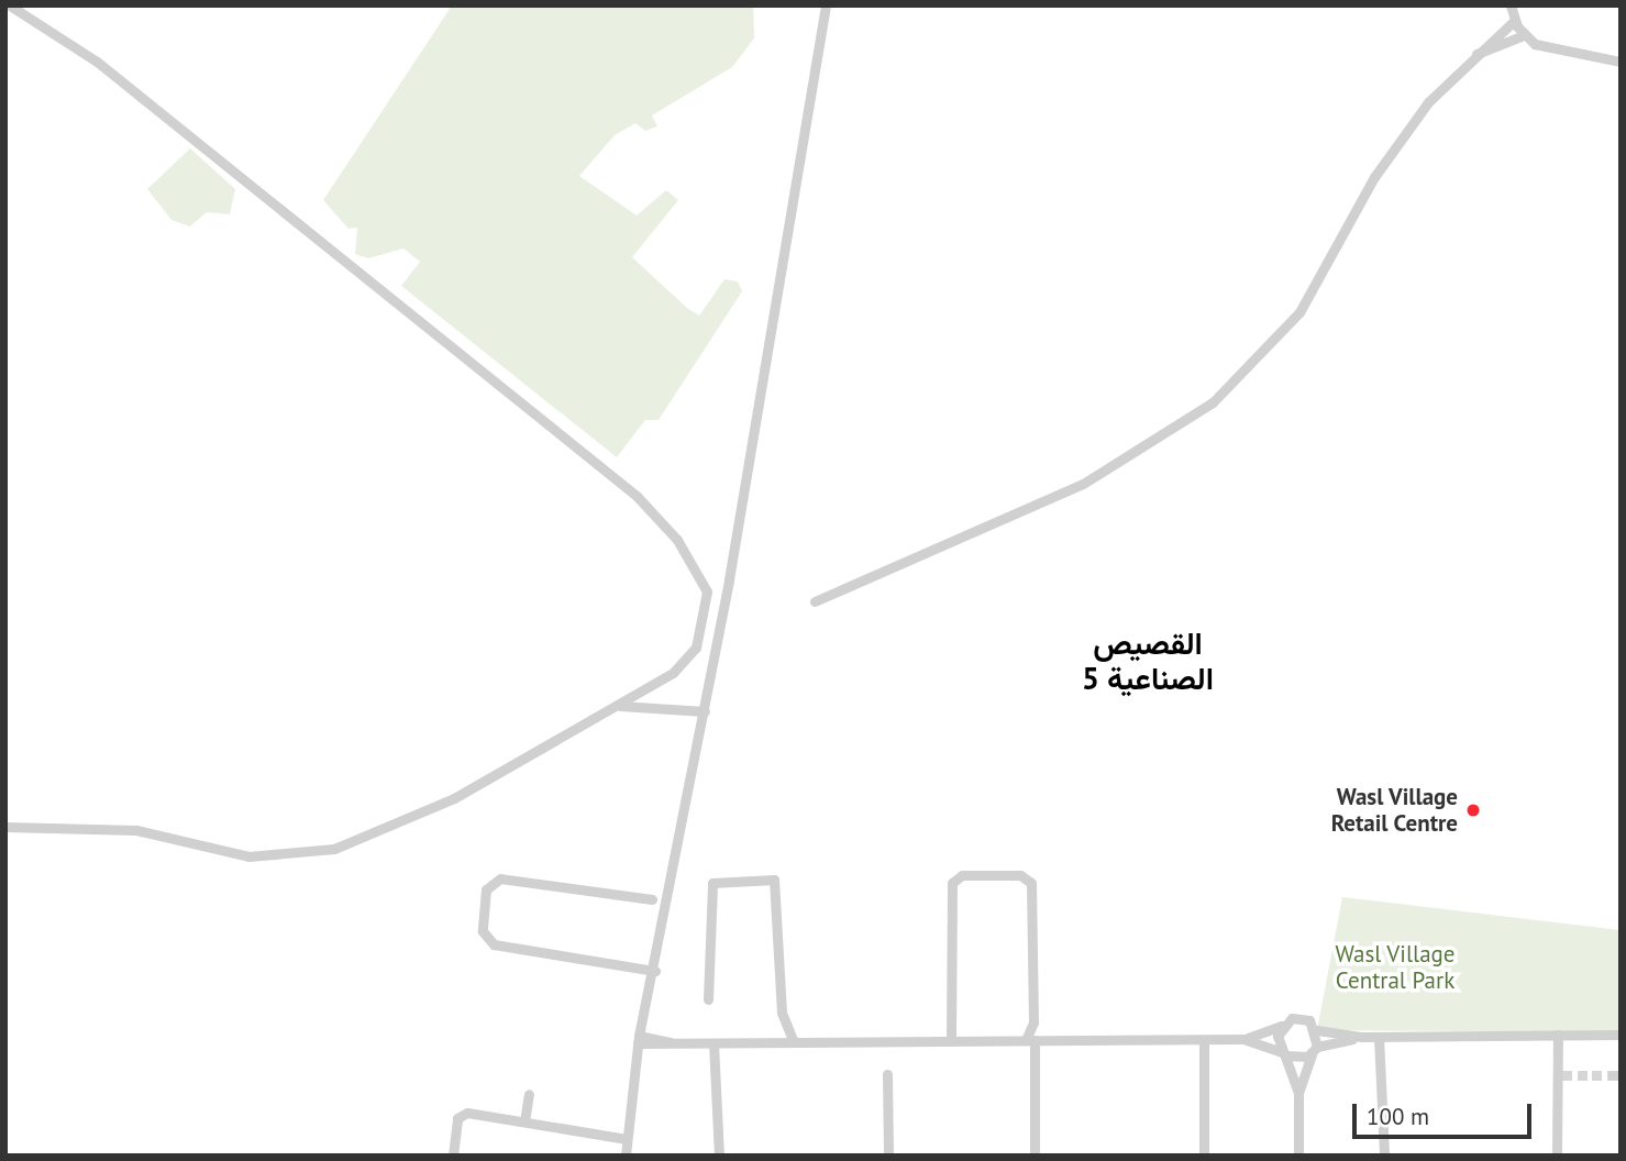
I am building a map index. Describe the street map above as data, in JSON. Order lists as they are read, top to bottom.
{
  "districts": ["القصيص الصناعية 5"],
  "parks": ["Wasl Village Central Park"],
  "places": ["Wasl Village Retail Centre"],
  "scale_bar": "100 m"
}
